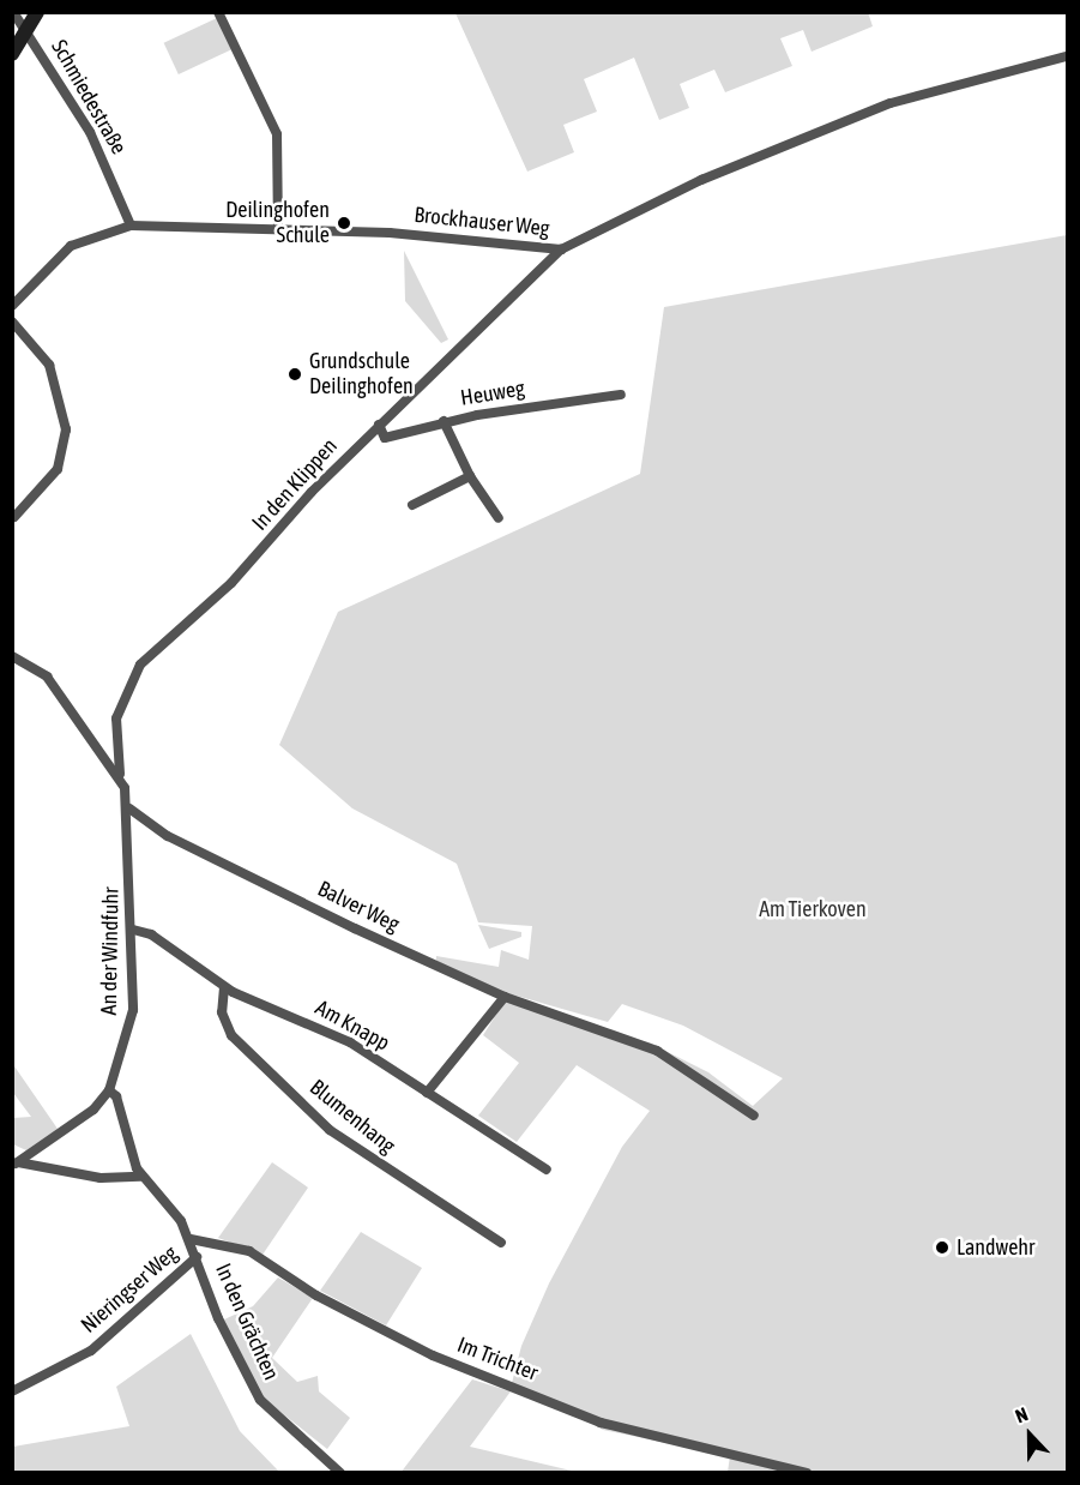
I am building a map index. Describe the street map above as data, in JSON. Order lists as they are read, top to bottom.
{
  "streets": {
    "street": [
      "Schmiedestraße",
      "Brockhauser Weg",
      "Heuweg",
      "In den Klippen",
      "Balver Weg",
      "An der Windfuhr",
      "Am Knapp",
      "Blumenhang",
      "Nieringser Weg",
      "In den Grächten",
      "Im Trichter"
    ]
  },
  "crossings": [
    ["Schmiedestraße", "Brockhauser Weg"],
    ["Brockhauser Weg", "In den Klippen"],
    ["Heuweg", "In den Klippen"],
    ["Balver Weg", "An der Windfuhr"],
    ["An der Windfuhr", "Am Knapp"],
    ["Am Knapp", "Blumenhang"],
    ["Nieringser Weg", "In den Grächten"],
    ["In den Grächten", "Im Trichter"]
  ],
  "parks": ["Am Tierkoven"],
  "places": ["Deilinghofen Schule", "Grundschule Deilinghofen", "Landwehr"],
  "north": "top"
}
